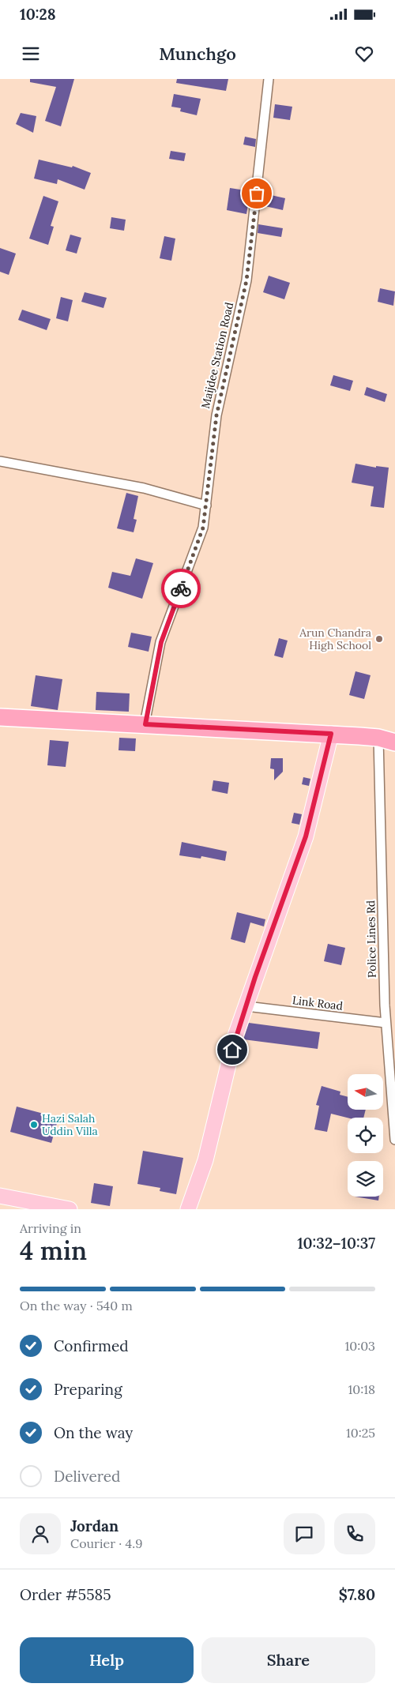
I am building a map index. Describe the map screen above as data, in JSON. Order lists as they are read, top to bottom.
{
  "streets": {
    "street": ["Maijdee Station Road", "Police Lines Rd", "Link Road"]
  },
  "crossings": [
    ["Police Lines Rd", "Link Road"]
  ],
  "places": ["Arun Chandra High School", "Hazi Salah Uddin Villa"],
  "north": "left",
  "page": {
    "status": "10:28",
    "header": "Munchgo",
    "heading": ["4 min", "Arriving in", "10:32–10:37"],
    "panel": [
      "Jordan",
      "Courier · 4.9",
      "Order #5585",
      "$7.80"
    ],
    "bar": "On the way · 540 m",
    "list": [
      ["Confirmed", "10:03"],
      ["Preparing", "10:18"],
      ["On the way", "10:25"],
      "Delivered"
    ],
    "buttons": ["Help", "Share"]
  }
}
